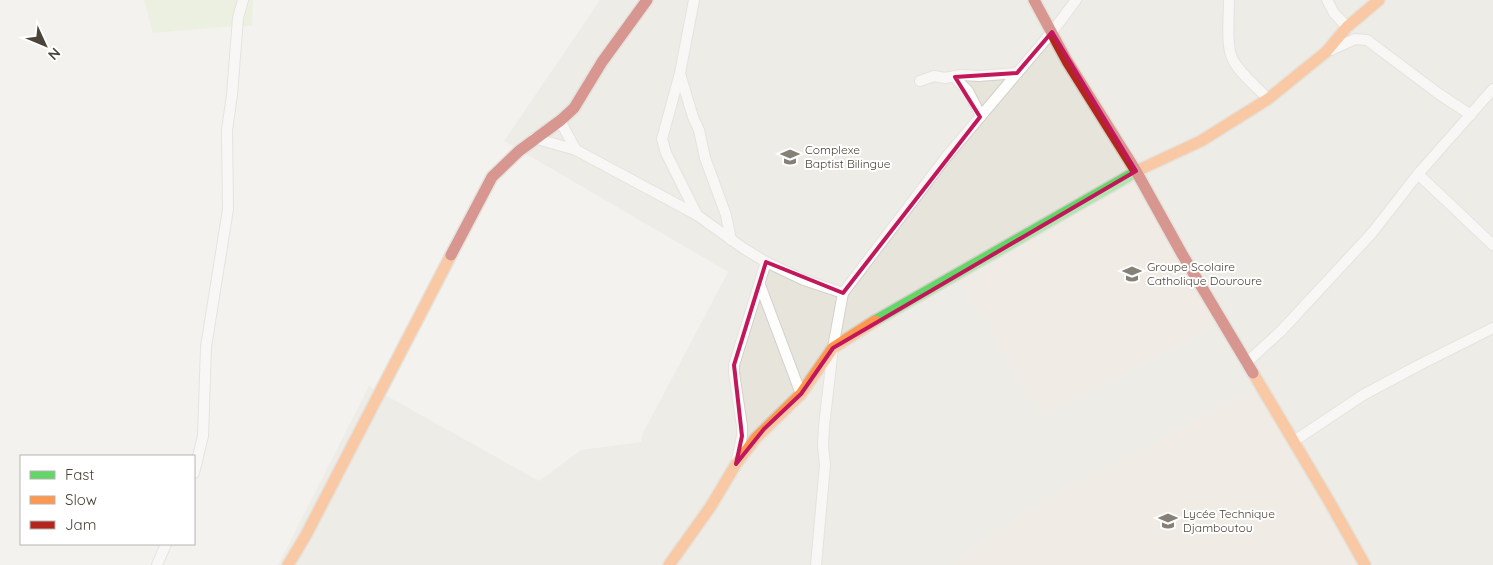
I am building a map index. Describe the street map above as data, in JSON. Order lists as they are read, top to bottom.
{
  "places": {
    "school or university": ["Complexe Baptist Bilingue", "Groupe Scolaire Catholique Douroure", "Lycée Technique Djamboutou"]
  },
  "legend": ["Fast", "Slow", "Jam"],
  "north": "bottom right"
}
